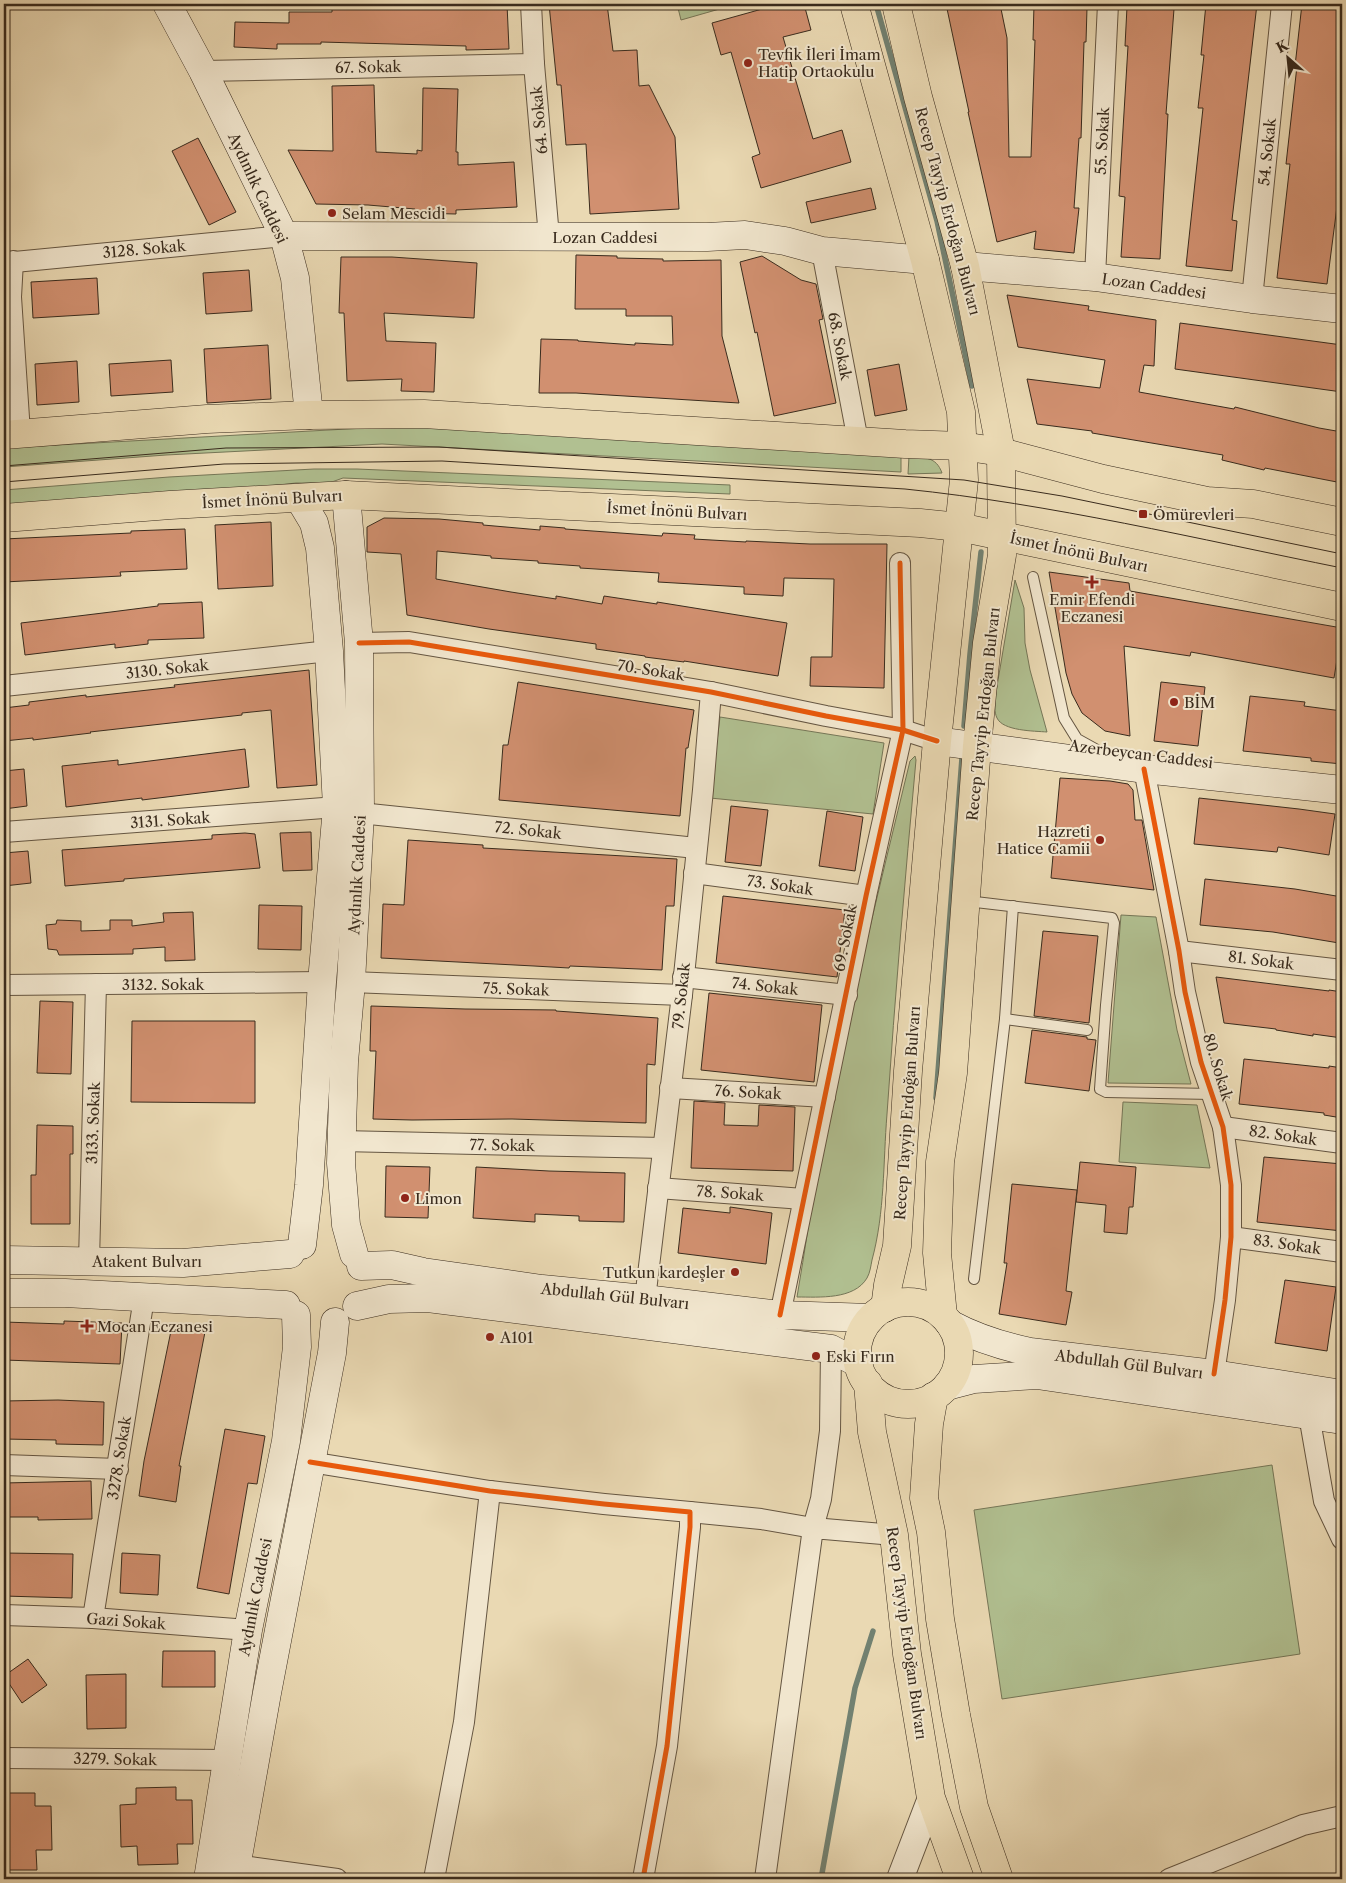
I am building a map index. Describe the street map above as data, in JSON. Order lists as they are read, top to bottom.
{
  "streets": {
    "main road": [
      "Aydınlık Caddesi",
      "Recep Tayyip Erdoğan Bulvarı",
      "Lozan Caddesi",
      "İsmet İnönü Bulvarı",
      "Azerbeycan Caddesi",
      "Atakent Bulvarı",
      "Abdullah Gül Bulvarı"
    ],
    "street": [
      "67. Sokak",
      "64. Sokak",
      "55. Sokak",
      "54. Sokak",
      "3128. Sokak",
      "68. Sokak",
      "3130. Sokak",
      "70. Sokak",
      "3131. Sokak",
      "72. Sokak",
      "73. Sokak",
      "69. Sokak",
      "81. Sokak",
      "3132. Sokak",
      "74. Sokak",
      "75. Sokak",
      "79. Sokak",
      "80. Sokak",
      "76. Sokak",
      "3133. Sokak",
      "82. Sokak",
      "77. Sokak",
      "78. Sokak",
      "83. Sokak",
      "3278. Sokak",
      "Gazi Sokak",
      "3279. Sokak"
    ]
  },
  "crossings": [
    ["67. Sokak", "64. Sokak"],
    ["67. Sokak", "Aydınlık Caddesi"],
    ["64. Sokak", "Lozan Caddesi"],
    ["55. Sokak", "Lozan Caddesi"],
    ["54. Sokak", "Lozan Caddesi"],
    ["Aydınlık Caddesi", "Lozan Caddesi"],
    ["Aydınlık Caddesi", "3128. Sokak"],
    ["Aydınlık Caddesi", "İsmet İnönü Bulvarı"],
    ["Aydınlık Caddesi", "3130. Sokak"],
    ["Aydınlık Caddesi", "70. Sokak"],
    ["Aydınlık Caddesi", "3131. Sokak"],
    ["Aydınlık Caddesi", "72. Sokak"],
    ["Aydınlık Caddesi", "3132. Sokak"],
    ["Aydınlık Caddesi", "75. Sokak"],
    ["Aydınlık Caddesi", "77. Sokak"],
    ["Aydınlık Caddesi", "Atakent Bulvarı"],
    ["Aydınlık Caddesi", "Abdullah Gül Bulvarı"],
    ["Aydınlık Caddesi", "Gazi Sokak"],
    ["Aydınlık Caddesi", "3279. Sokak"],
    ["Recep Tayyip Erdoğan Bulvarı", "Lozan Caddesi"],
    ["Recep Tayyip Erdoğan Bulvarı", "İsmet İnönü Bulvarı"],
    ["Recep Tayyip Erdoğan Bulvarı", "70. Sokak"],
    ["Recep Tayyip Erdoğan Bulvarı", "Azerbeycan Caddesi"],
    ["Recep Tayyip Erdoğan Bulvarı", "Abdullah Gül Bulvarı"],
    ["Lozan Caddesi", "3128. Sokak"],
    ["Lozan Caddesi", "68. Sokak"],
    ["70. Sokak", "Azerbeycan Caddesi"],
    ["70. Sokak", "69. Sokak"],
    ["70. Sokak", "79. Sokak"],
    ["Azerbeycan Caddesi", "80. Sokak"],
    ["3131. Sokak", "72. Sokak"],
    ["72. Sokak", "79. Sokak"],
    ["73. Sokak", "69. Sokak"],
    ["73. Sokak", "79. Sokak"],
    ["69. Sokak", "74. Sokak"],
    ["69. Sokak", "76. Sokak"],
    ["69. Sokak", "78. Sokak"],
    ["69. Sokak", "Abdullah Gül Bulvarı"],
    ["81. Sokak", "80. Sokak"],
    ["3132. Sokak", "3133. Sokak"],
    ["74. Sokak", "75. Sokak"],
    ["74. Sokak", "79. Sokak"],
    ["75. Sokak", "79. Sokak"],
    ["79. Sokak", "76. Sokak"],
    ["79. Sokak", "77. Sokak"],
    ["79. Sokak", "78. Sokak"],
    ["79. Sokak", "Abdullah Gül Bulvarı"],
    ["80. Sokak", "82. Sokak"],
    ["80. Sokak", "83. Sokak"],
    ["80. Sokak", "Abdullah Gül Bulvarı"],
    ["3133. Sokak", "Atakent Bulvarı"],
    ["Atakent Bulvarı", "Abdullah Gül Bulvarı"],
    ["3278. Sokak", "Gazi Sokak"]
  ],
  "places": {
    "other": [
      "Tevfik İleri İmam Hatip Ortaokulu",
      "Selam Mescidi",
      "BİM",
      "Hazreti Hatice Camii",
      "Limon",
      "Tutkun kardeşler",
      "A101",
      "Eski Fırın"
    ],
    "transit": ["Ömürevleri"],
    "health": ["Emir Efendi Eczanesi", "Mocan Eczanesi"]
  },
  "north": "top left"
}
